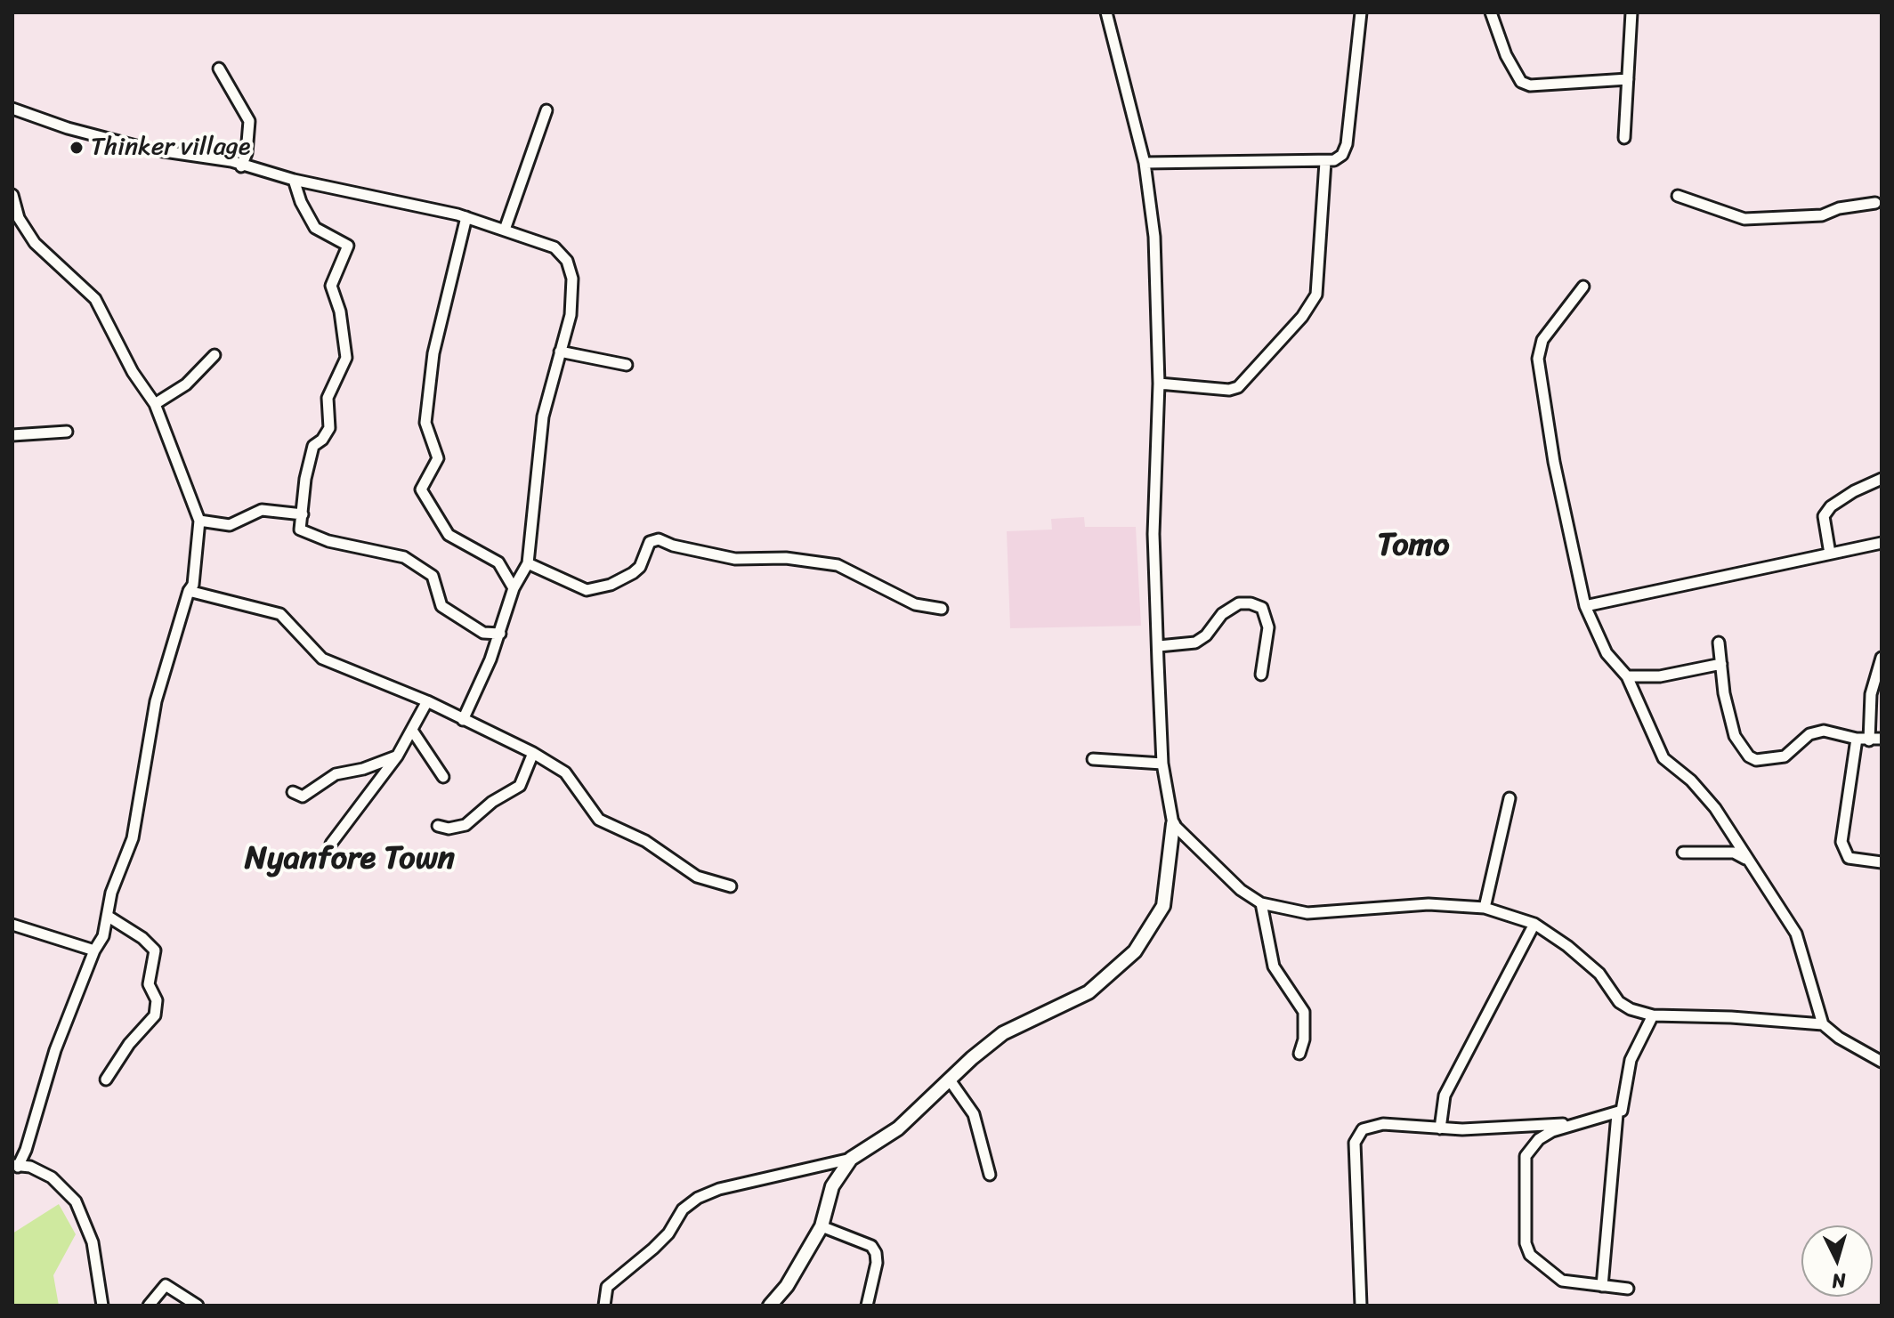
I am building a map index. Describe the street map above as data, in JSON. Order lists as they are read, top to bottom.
{
  "districts": ["Tomo", "Nyanfore Town"],
  "places": ["Thinker village"],
  "north": "bottom"
}
